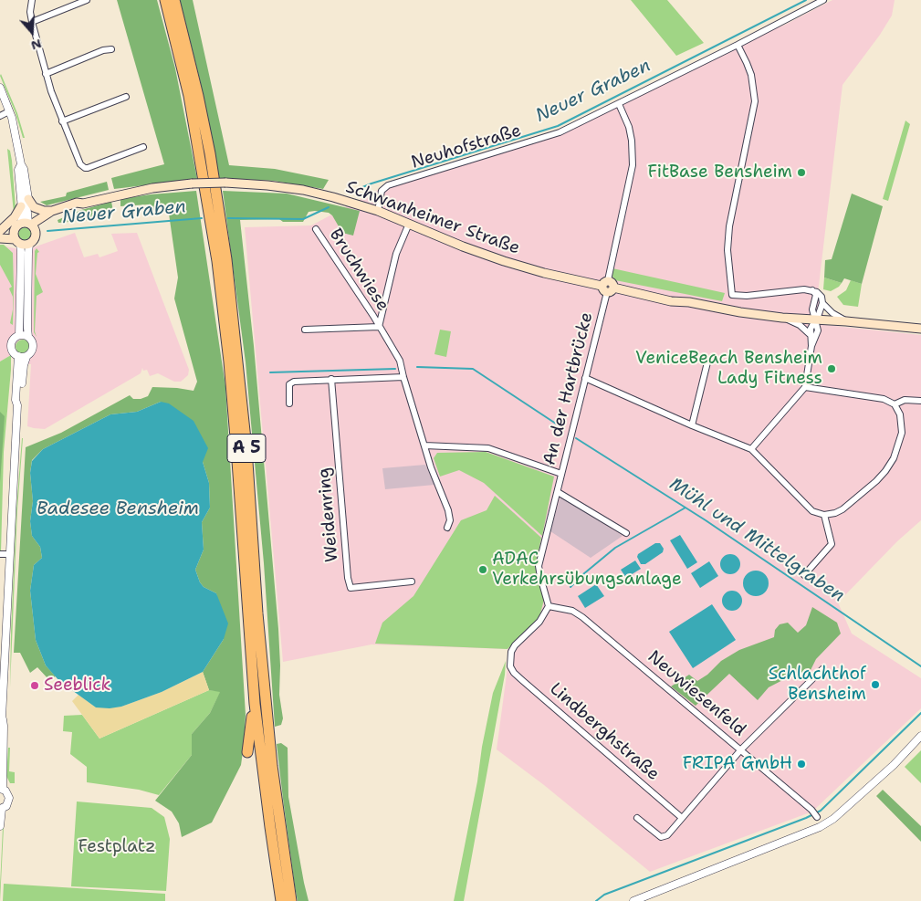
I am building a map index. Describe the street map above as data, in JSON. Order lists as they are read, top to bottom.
{
  "streets": {
    "highway": ["A 5"],
    "main road": ["Schwanheimer Straße"],
    "street": [
      "Neuhofstraße",
      "Bruchwiese",
      "An der Hartbrücke",
      "Weidenring",
      "Neuwiesenfeld",
      "Lindberghstraße"
    ]
  },
  "crossings": [
    ["Neuhofstraße", "Schwanheimer Straße"],
    ["Neuhofstraße", "An der Hartbrücke"],
    ["Schwanheimer Straße", "An der Hartbrücke"],
    ["An der Hartbrücke", "Neuwiesenfeld"],
    ["An der Hartbrücke", "Lindberghstraße"],
    ["Neuwiesenfeld", "Lindberghstraße"]
  ],
  "water": ["Neuer Graben", "Badesee Bensheim", "Mühl und Mittelgraben"],
  "parks": ["Festplatz"],
  "places": [
    "FitBase Bensheim",
    "VeniceBeach Bensheim Lady Fitness",
    "ADAC Verkehrsübungsanlage",
    "Schlachthof Bensheim",
    "Seeblick",
    "FRIPA GmbH"
  ],
  "north": "bottom"
}
